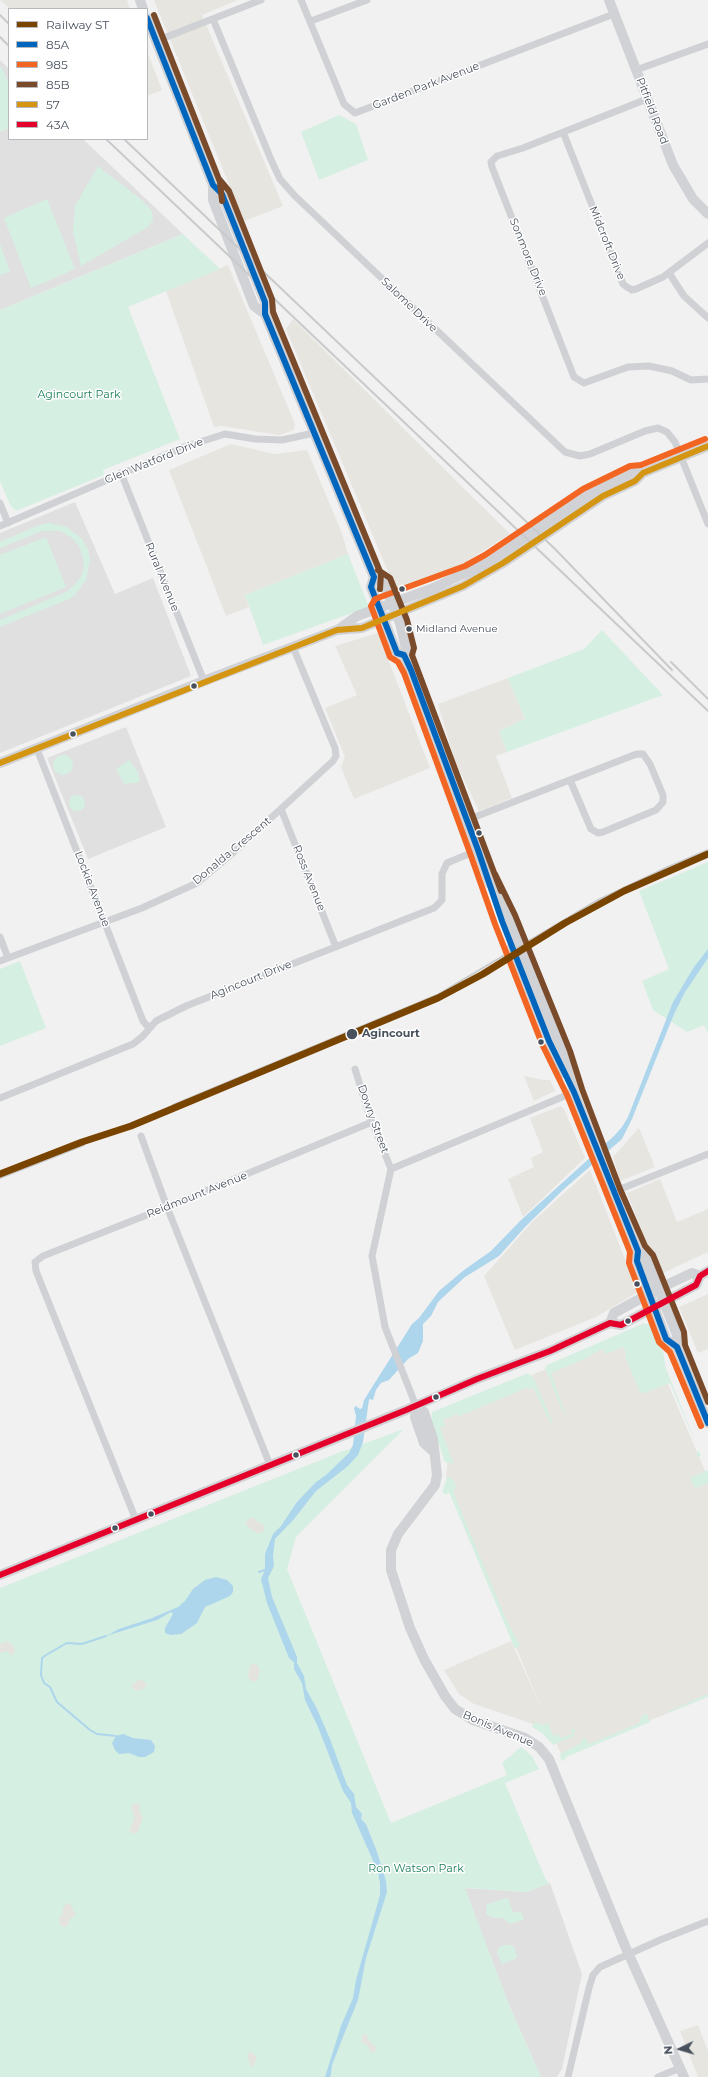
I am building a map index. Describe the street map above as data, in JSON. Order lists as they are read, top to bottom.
{
  "streets": {
    "main road": ["Pitfield Road", "Bonis Avenue"],
    "street": [
      "Garden Park Avenue",
      "Midcroft Drive",
      "Sonmore Drive",
      "Salome Drive",
      "Glen Watford Drive",
      "Rural Avenue",
      "Donalda Crescent",
      "Ross Avenue",
      "Lockie Avenue",
      "Agincourt Drive",
      "Dowry Street",
      "Reidmount Avenue"
    ]
  },
  "crossings": [
    ["Garden Park Avenue", "Pitfield Road"],
    ["Pitfield Road", "Sonmore Drive"],
    ["Midcroft Drive", "Sonmore Drive"],
    ["Glen Watford Drive", "Rural Avenue"],
    ["Donalda Crescent", "Ross Avenue"],
    ["Donalda Crescent", "Lockie Avenue"],
    ["Ross Avenue", "Agincourt Drive"],
    ["Lockie Avenue", "Agincourt Drive"],
    ["Dowry Street", "Reidmount Avenue"]
  ],
  "parks": ["Agincourt Park", "Ron Watson Park"],
  "places": ["Midland Avenue", "Agincourt"],
  "lines": [
    "transit line 85B",
    "transit line 85A",
    "transit line 985",
    "transit line 57",
    "rail line ST",
    "transit line 43A"
  ],
  "legend": [
    "Railway ST",
    "85A",
    "985",
    "85B",
    "57",
    "43A"
  ],
  "north": "left"
}
